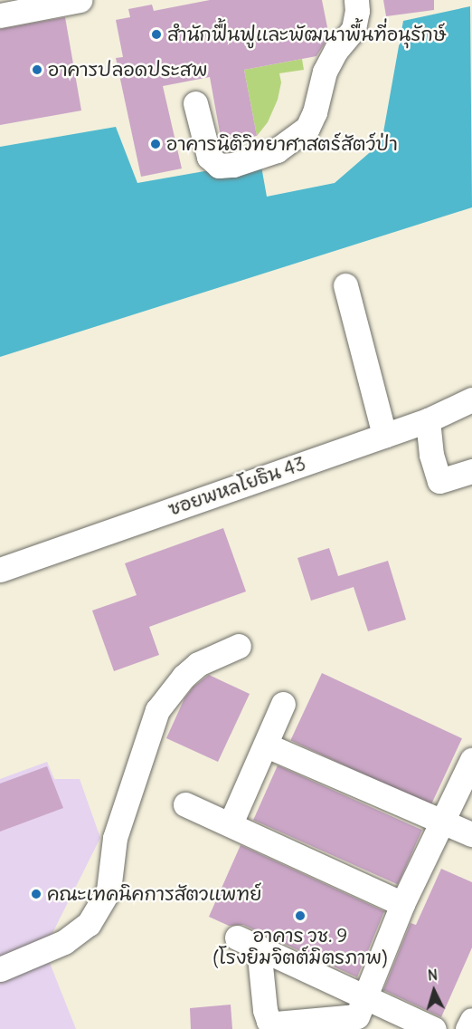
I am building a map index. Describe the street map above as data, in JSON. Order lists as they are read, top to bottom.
{
  "streets": {
    "street": ["ซอยพหลโยธิน 43"]
  },
  "places": [
    "สำนักฟื้นฟูและพัฒนาพื้นที่อนุรักษ์",
    "อาคารปลอดประสพ",
    "อาคารนิติวิทยาศาสตร์สัตว์ป่า",
    "คณะเทคนิคการสัตวแพทย์",
    "อาคาร วช. 9 (โรงยิมจิตต์มิตรภาพ)"
  ],
  "north": "top"
}
